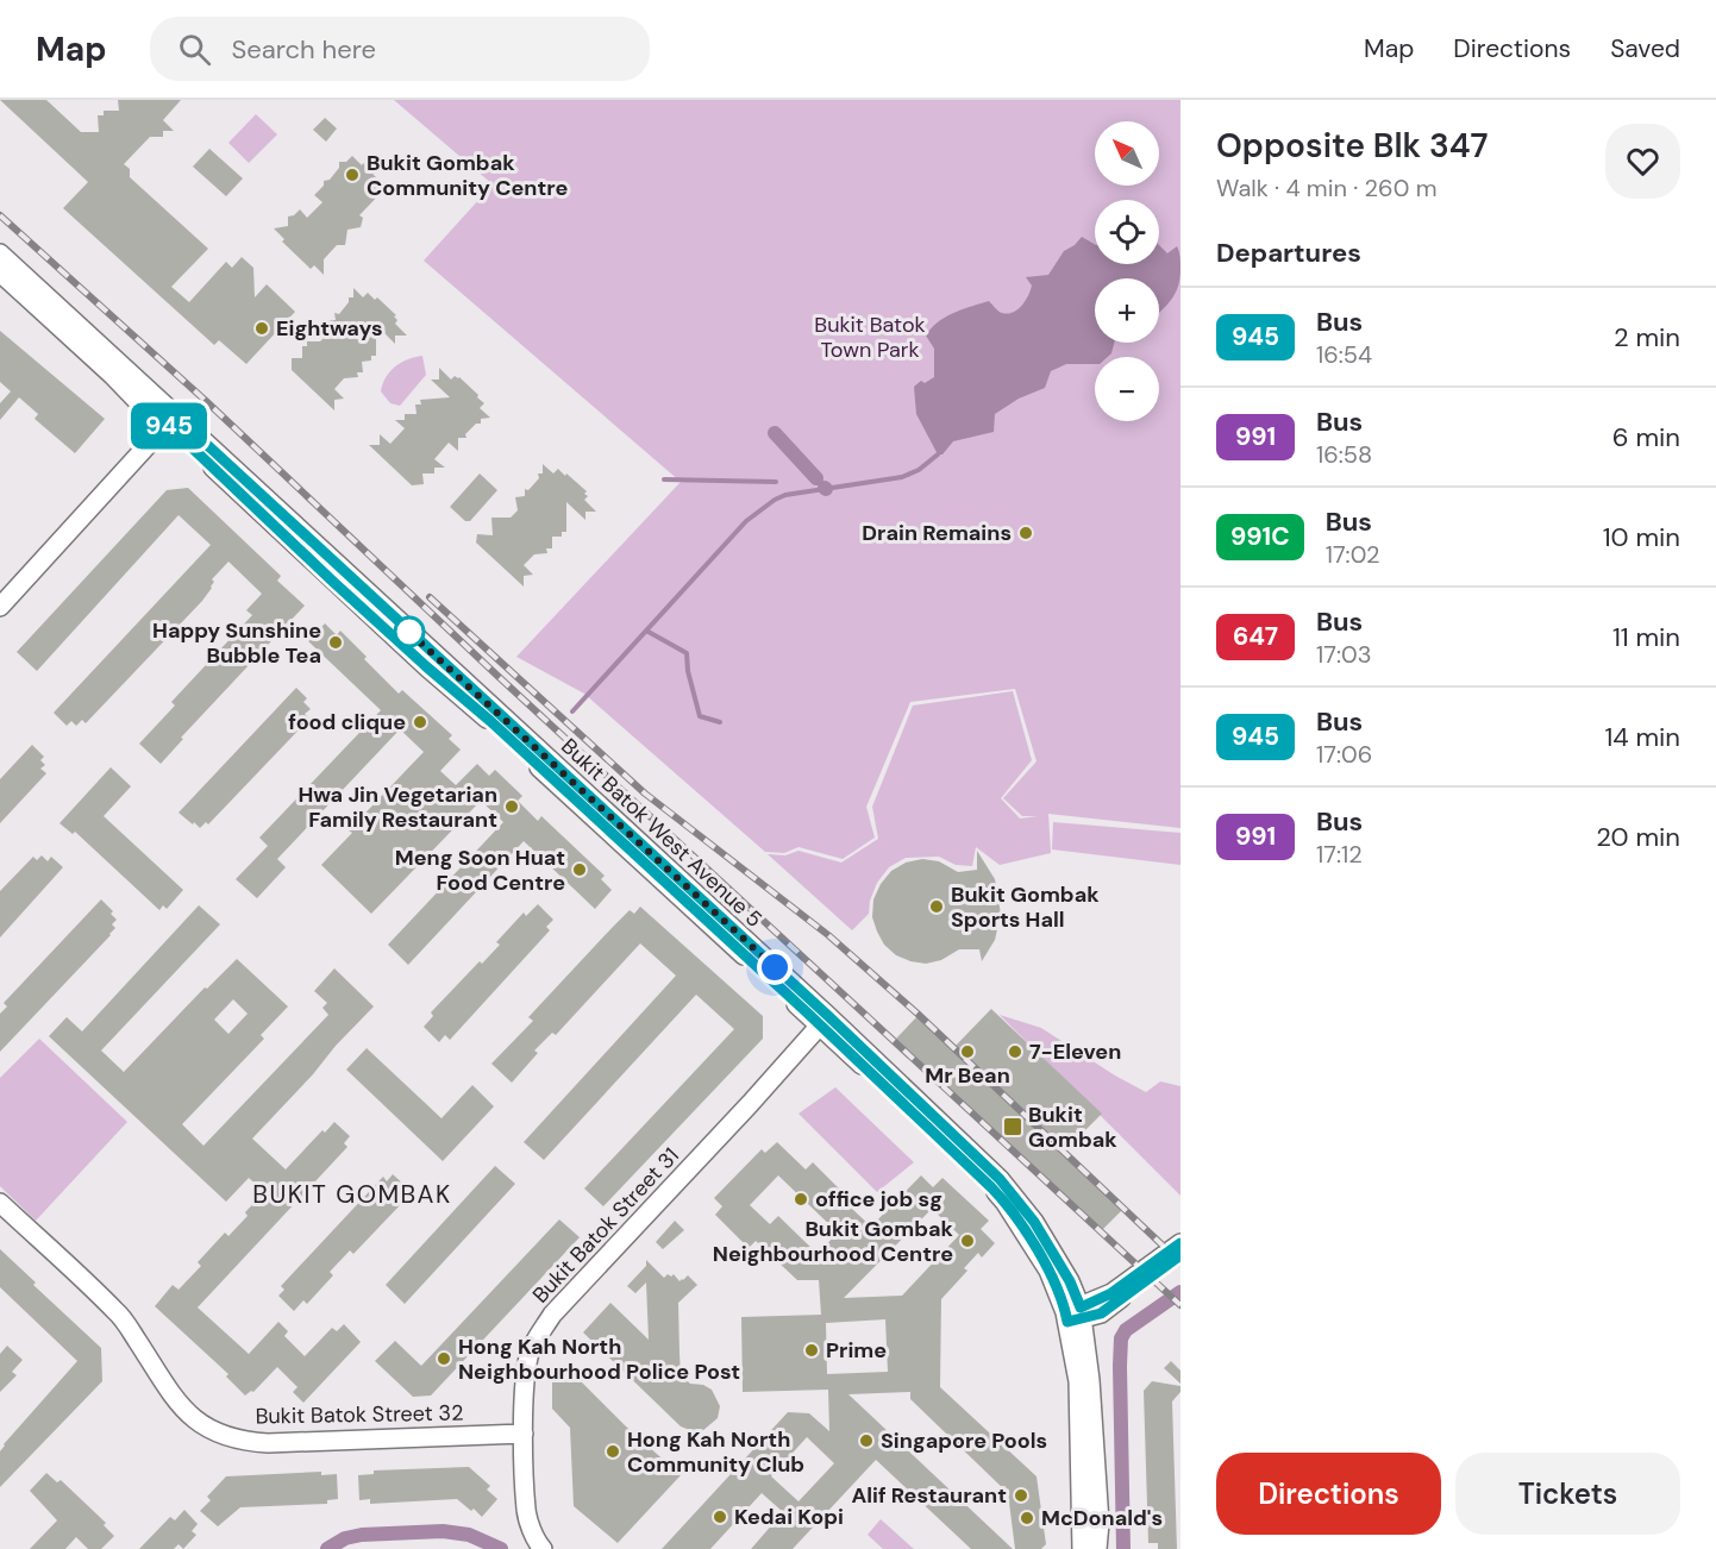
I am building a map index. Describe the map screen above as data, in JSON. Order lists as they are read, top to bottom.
{
  "streets": {
    "street": ["Bukit Batok West Avenue 5", "Bukit Batok Street 31", "Bukit Batok Street 32"]
  },
  "crossings": [
    ["Bukit Batok West Avenue 5", "Bukit Batok Street 31"],
    ["Bukit Batok Street 31", "Bukit Batok Street 32"]
  ],
  "districts": ["BUKIT GOMBAK"],
  "parks": ["Bukit Batok Town Park"],
  "places": {
    "other": [
      "Bukit Gombak Community Centre",
      "Eightways",
      "Drain Remains",
      "Happy Sunshine Bubble Tea",
      "food clique",
      "Hwa Jin Vegetarian Family Restaurant",
      "Meng Soon Huat Food Centre",
      "Bukit Gombak Sports Hall",
      "Mr Bean",
      "7-Eleven",
      "office job sg",
      "Bukit Gombak Neighbourhood Centre",
      "Prime",
      "Hong Kah North Neighbourhood Police Post",
      "Singapore Pools",
      "Hong Kah North Community Club",
      "Alif Restaurant",
      "Kedai Kopi",
      "McDonald's"
    ],
    "transit": ["Bukit Gombak"]
  },
  "lines": ["bus line 945"],
  "north": "top left",
  "page": {
    "header": "Map",
    "search": "Search here",
    "nav": ["Map", "Directions", "Saved"],
    "on_map": "945",
    "heading": [
      ["Opposite Blk 347", "Walk · 4 min · 260 m"],
      "Departures"
    ],
    "map_buttons": ["+", "−"],
    "list": [
      {
        "mark": "945",
        "name": "Bus",
        "note": "16:54",
        "value": "2 min"
      },
      {
        "mark": "991",
        "name": "Bus",
        "note": "16:58",
        "value": "6 min"
      },
      {
        "mark": "991C",
        "name": "Bus",
        "note": "17:02",
        "value": "10 min"
      },
      {
        "mark": "647",
        "name": "Bus",
        "note": "17:03",
        "value": "11 min"
      },
      {
        "mark": "945",
        "name": "Bus",
        "note": "17:06",
        "value": "14 min"
      },
      {
        "mark": "991",
        "name": "Bus",
        "note": "17:12",
        "value": "20 min"
      }
    ],
    "buttons": ["Directions", "Tickets"]
  }
}
